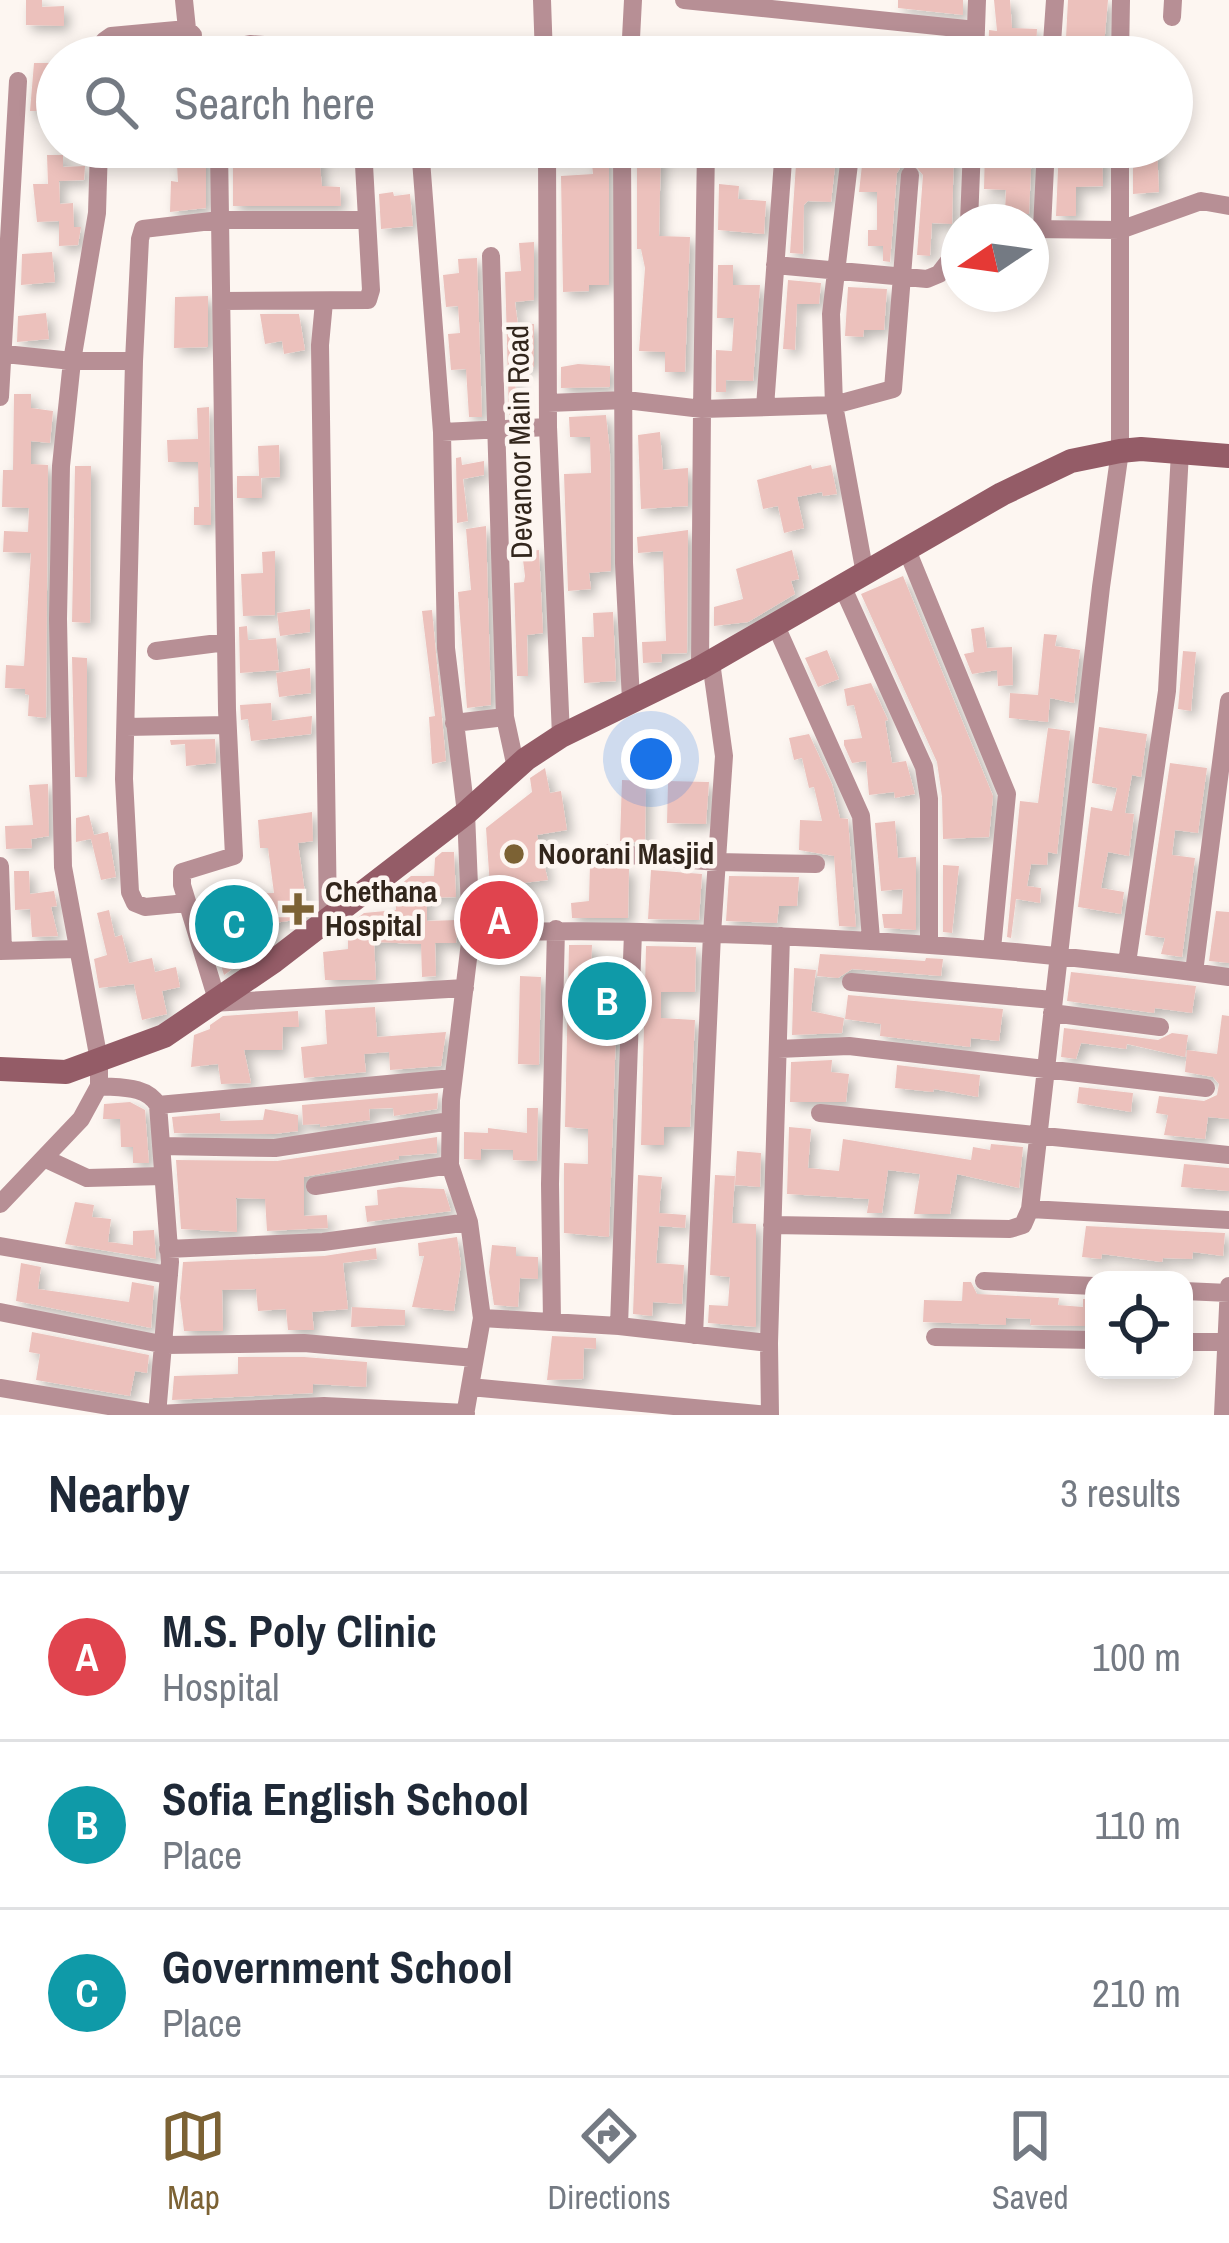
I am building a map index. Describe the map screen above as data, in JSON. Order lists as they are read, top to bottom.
{
  "streets": {
    "street": ["Devanoor Main Road"]
  },
  "places": {
    "other": ["Noorani Masjid"],
    "health": ["Chethana Hospital"]
  },
  "north": "left",
  "page": {
    "search": "Search here",
    "pins": ["A", "C", "B"],
    "heading": ["Nearby", "3 results"],
    "list": [
      {
        "mark": "A",
        "name": "M.S. Poly Clinic",
        "note": "Hospital",
        "value": "100 m"
      },
      {
        "mark": "B",
        "name": "Sofia English School",
        "note": "Place",
        "value": "110 m"
      },
      {
        "mark": "C",
        "name": "Government School",
        "note": "Place",
        "value": "210 m"
      }
    ],
    "nav": ["Map", "Directions", "Saved"]
  }
}
